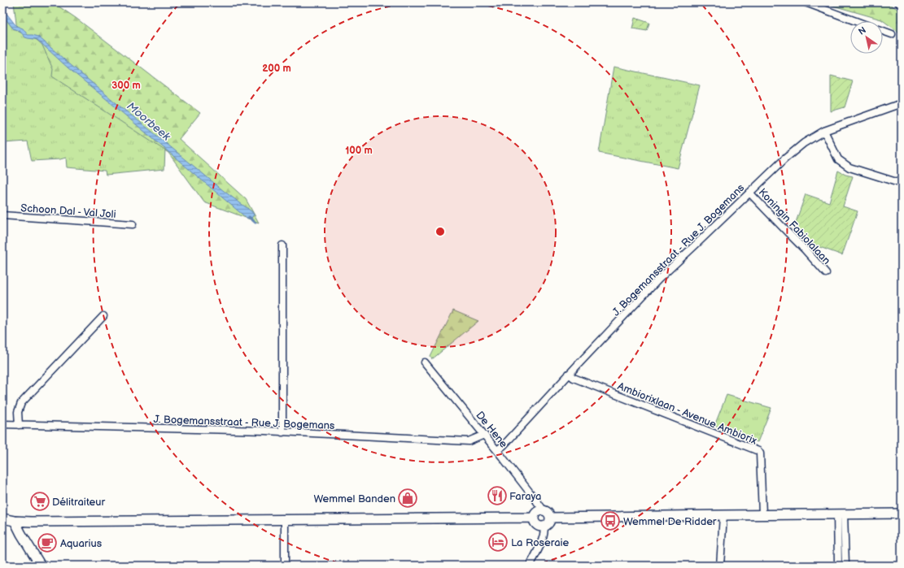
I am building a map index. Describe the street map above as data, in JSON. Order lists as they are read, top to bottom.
{
  "streets": {
    "street": [
      "Schoon Dal - Val Joli",
      "Koningin Fabiolalaan",
      "J. Bogemansstraat - Rue J. Bogemans",
      "Ambiorixlaan - Avenue Ambiorix",
      "De Hene"
    ]
  },
  "crossings": [
    ["Koningin Fabiolalaan", "J. Bogemansstraat - Rue J. Bogemans"],
    ["J. Bogemansstraat - Rue J. Bogemans", "Ambiorixlaan - Avenue Ambiorix"],
    ["J. Bogemansstraat - Rue J. Bogemans", "De Hene"]
  ],
  "water": ["Moorbeek"],
  "places": {
    "restaurant": ["Faraya"],
    "shop": ["Wemmel Banden"],
    "supermarket": ["Délitraiteur"],
    "bus stop": ["Wemmel De Ridder"],
    "hotel": ["La Roseraie"],
    "cafe": ["Aquarius"]
  },
  "north": "top left",
  "rings": ["200 m", "300 m", "100 m"]
}
